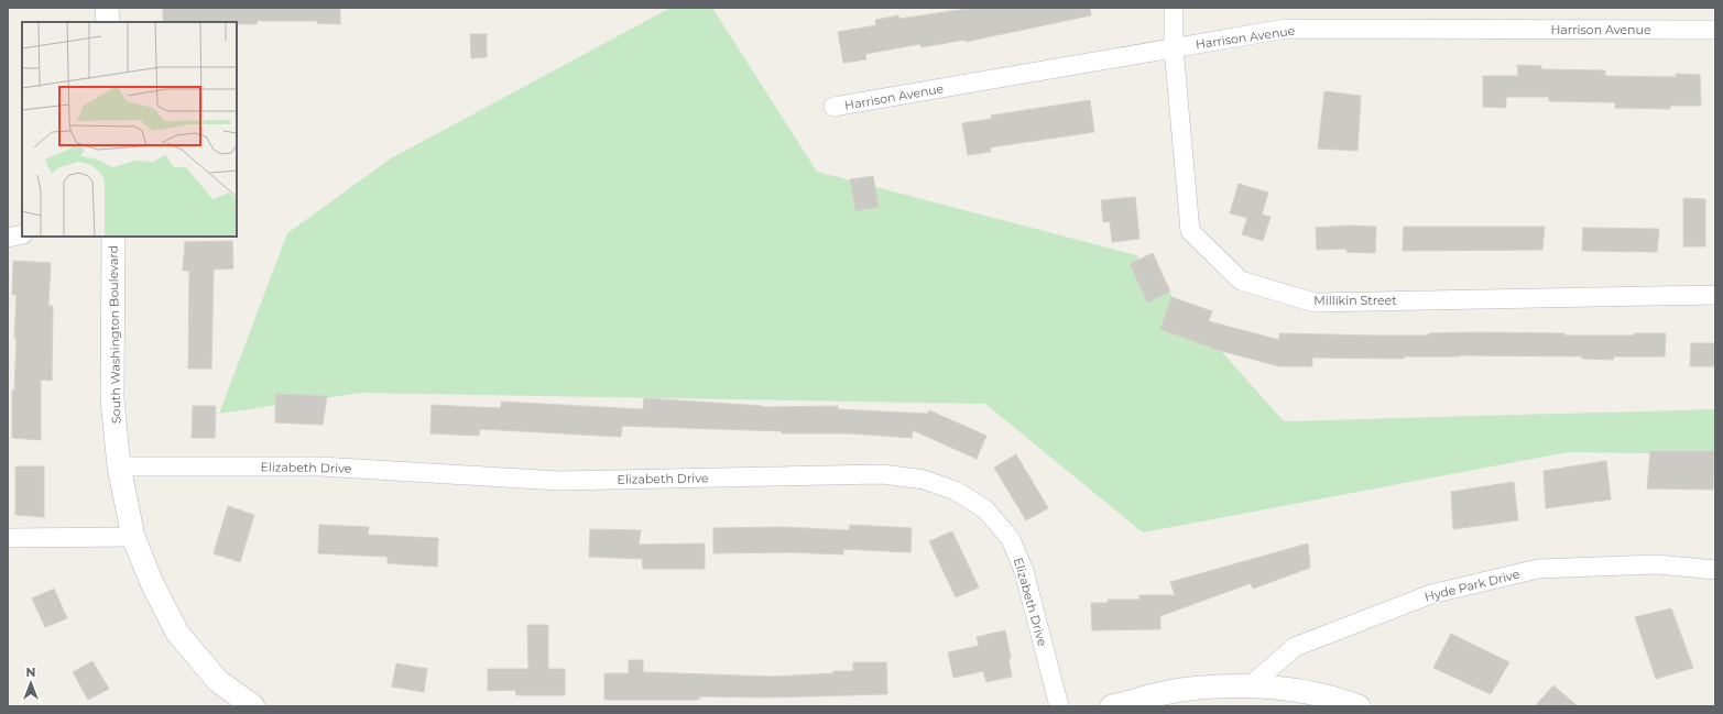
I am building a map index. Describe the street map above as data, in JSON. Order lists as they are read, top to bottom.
{
  "streets": {
    "street": [
      "Harrison Avenue",
      "Millikin Street",
      "South Washington Boulevard",
      "Elizabeth Drive",
      "Hyde Park Drive"
    ]
  },
  "crossings": [
    ["Harrison Avenue", "Millikin Street"],
    ["South Washington Boulevard", "Elizabeth Drive"]
  ],
  "north": "top"
}
